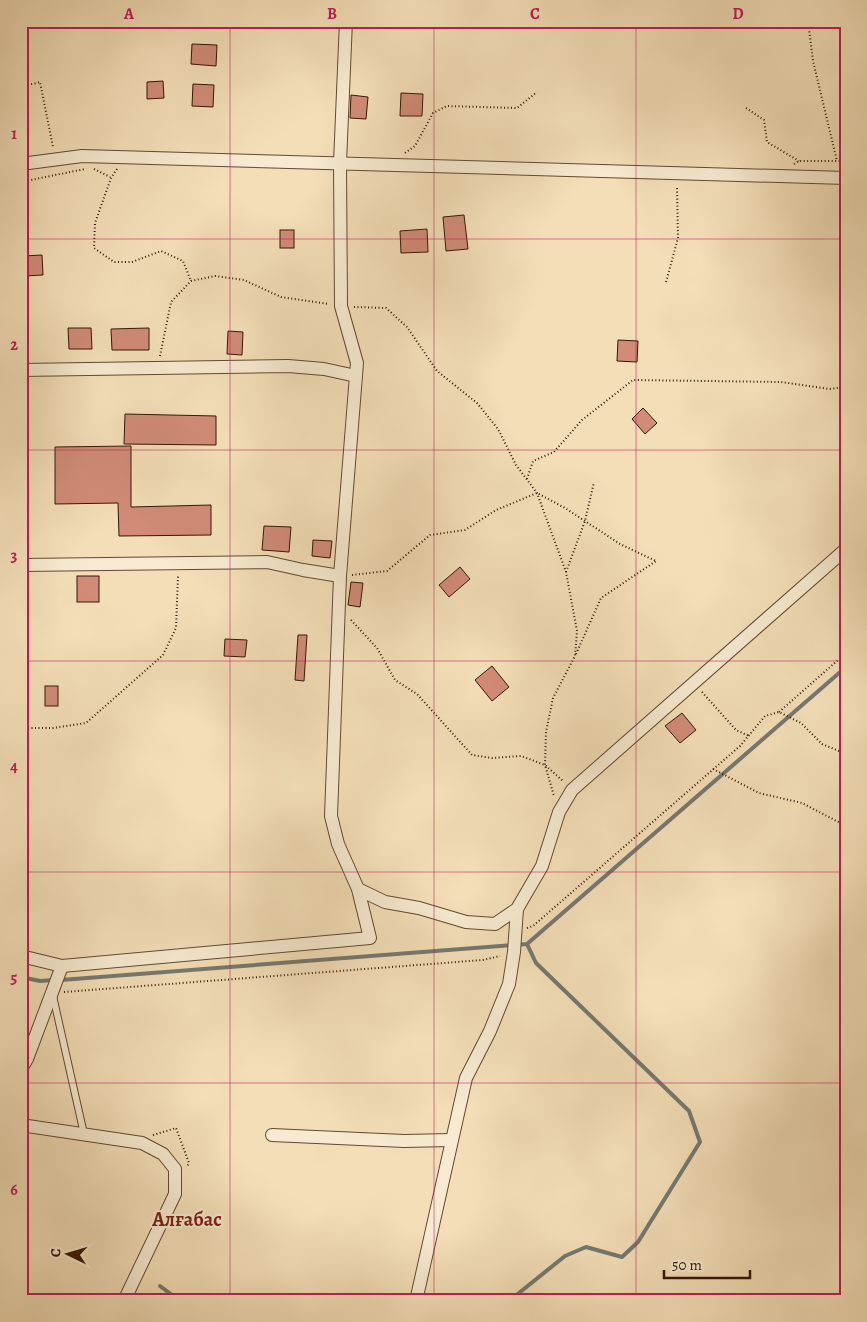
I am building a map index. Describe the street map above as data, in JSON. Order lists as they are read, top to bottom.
{
  "districts": ["Алғабас"],
  "scale_bar": "50 m",
  "north": "left",
  "grid": {
    "columns": [
      "A",
      "B",
      "C",
      "D"
    ],
    "rows": [
      "1",
      "2",
      "3",
      "4",
      "5",
      "6"
    ]
  }
}
